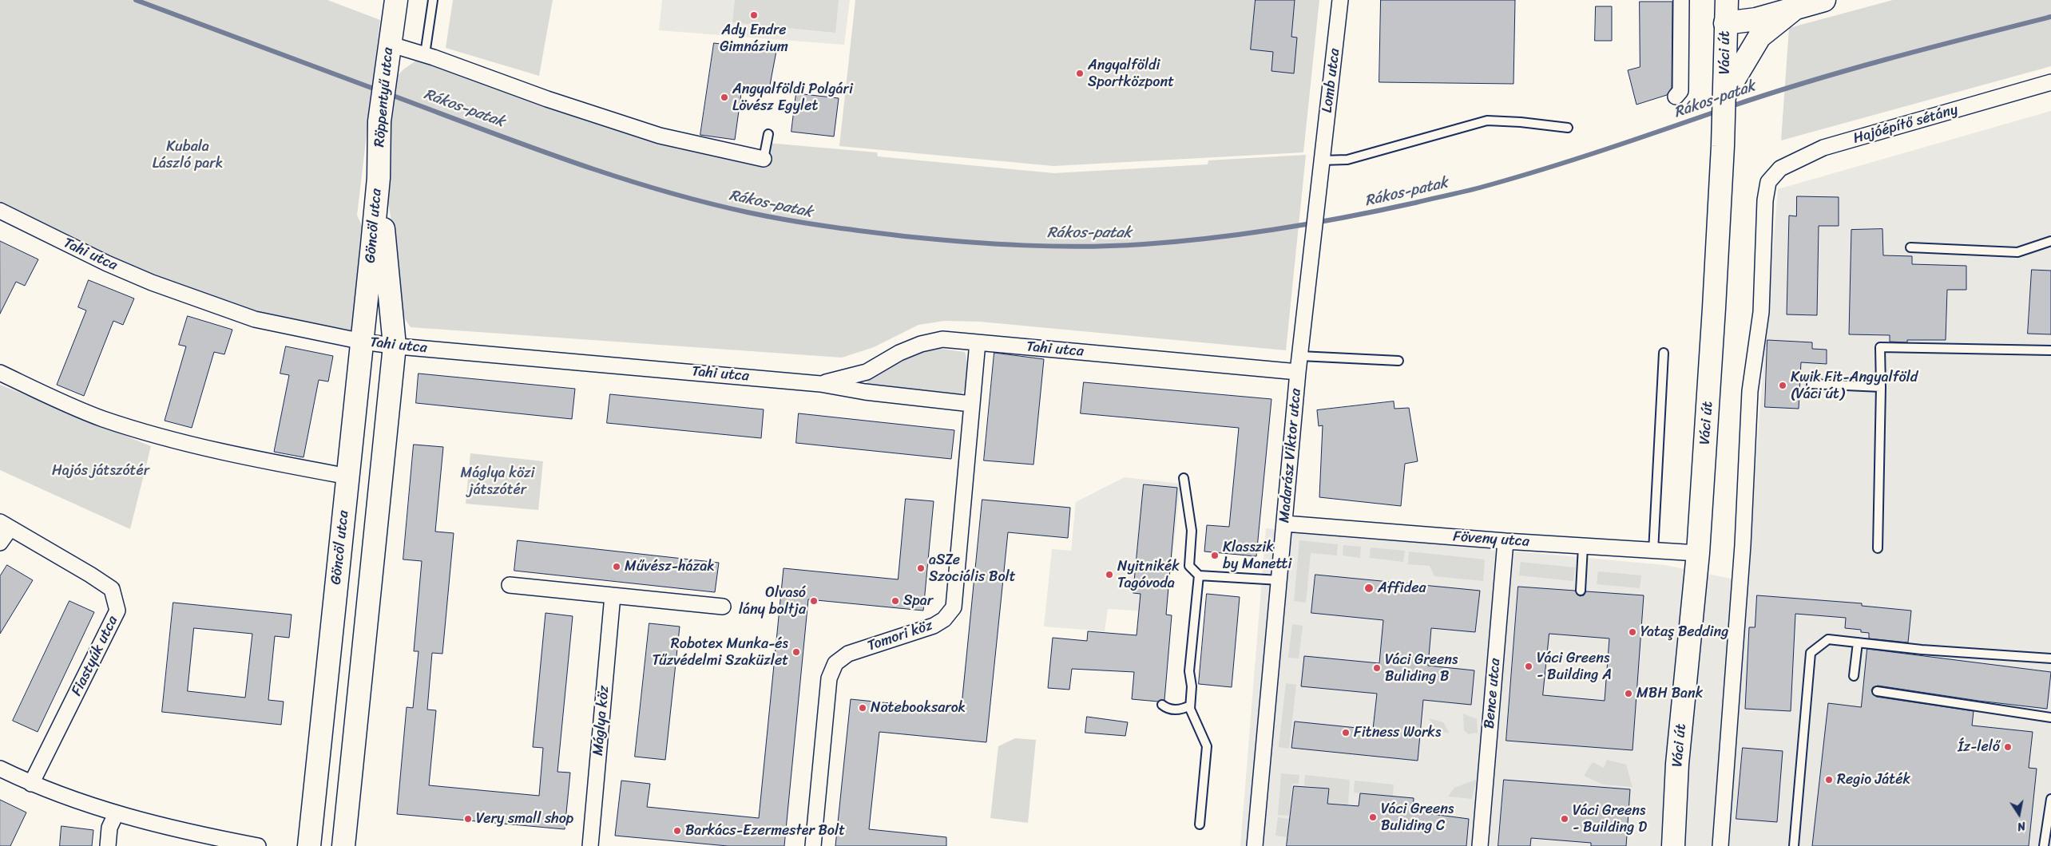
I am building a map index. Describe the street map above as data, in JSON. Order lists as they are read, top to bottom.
{
  "streets": {
    "street": [
      "Váci út",
      "Lomb utca",
      "Röppentyű utca",
      "Hajóépítő sétány",
      "Göncöl utca",
      "Tahi utca",
      "Madarász Viktor utca",
      "Föveny utca",
      "Tomori köz",
      "Fiastyúk utca",
      "Bence utca",
      "Máglya köz"
    ]
  },
  "crossings": [
    ["Váci út", "Föveny utca"],
    ["Lomb utca", "Madarász Viktor utca"],
    ["Röppentyű utca", "Göncöl utca"],
    ["Göncöl utca", "Tahi utca"],
    ["Tahi utca", "Madarász Viktor utca"],
    ["Tahi utca", "Tomori köz"],
    ["Madarász Viktor utca", "Föveny utca"],
    ["Föveny utca", "Bence utca"]
  ],
  "water": ["Rákos-patak"],
  "parks": ["Kubala László park", "Hajós játszótér", "Máglya közi játszótér"],
  "places": [
    "Ady Endre Gimnázium",
    "Angyalföldi Sportközpont",
    "Angyalföldi Polgári Lövész Egylet",
    "Kwik Fit-Angyalföld (Váci út)",
    "Klasszik by Manetti",
    "Művész-házak",
    "aSZe Szociális Bolt",
    "Nyitnikék Tagóvoda",
    "Affidea",
    "Olvasó lány boltja",
    "Spar",
    "Yataş Bedding",
    "Robotex Munka-és Tűzvédelmi Szaküzlet",
    "Váci Greens - Building A",
    "Váci Greens Buliding B",
    "MBH Bank",
    "Notebooksarok",
    "Fitness Works",
    "Íz-lelő",
    "Regio Játék",
    "Váci Greens Buliding C",
    "Very small shop",
    "Váci Greens - Building D",
    "Barkács-Ezermester Bolt"
  ],
  "north": "bottom"
}
